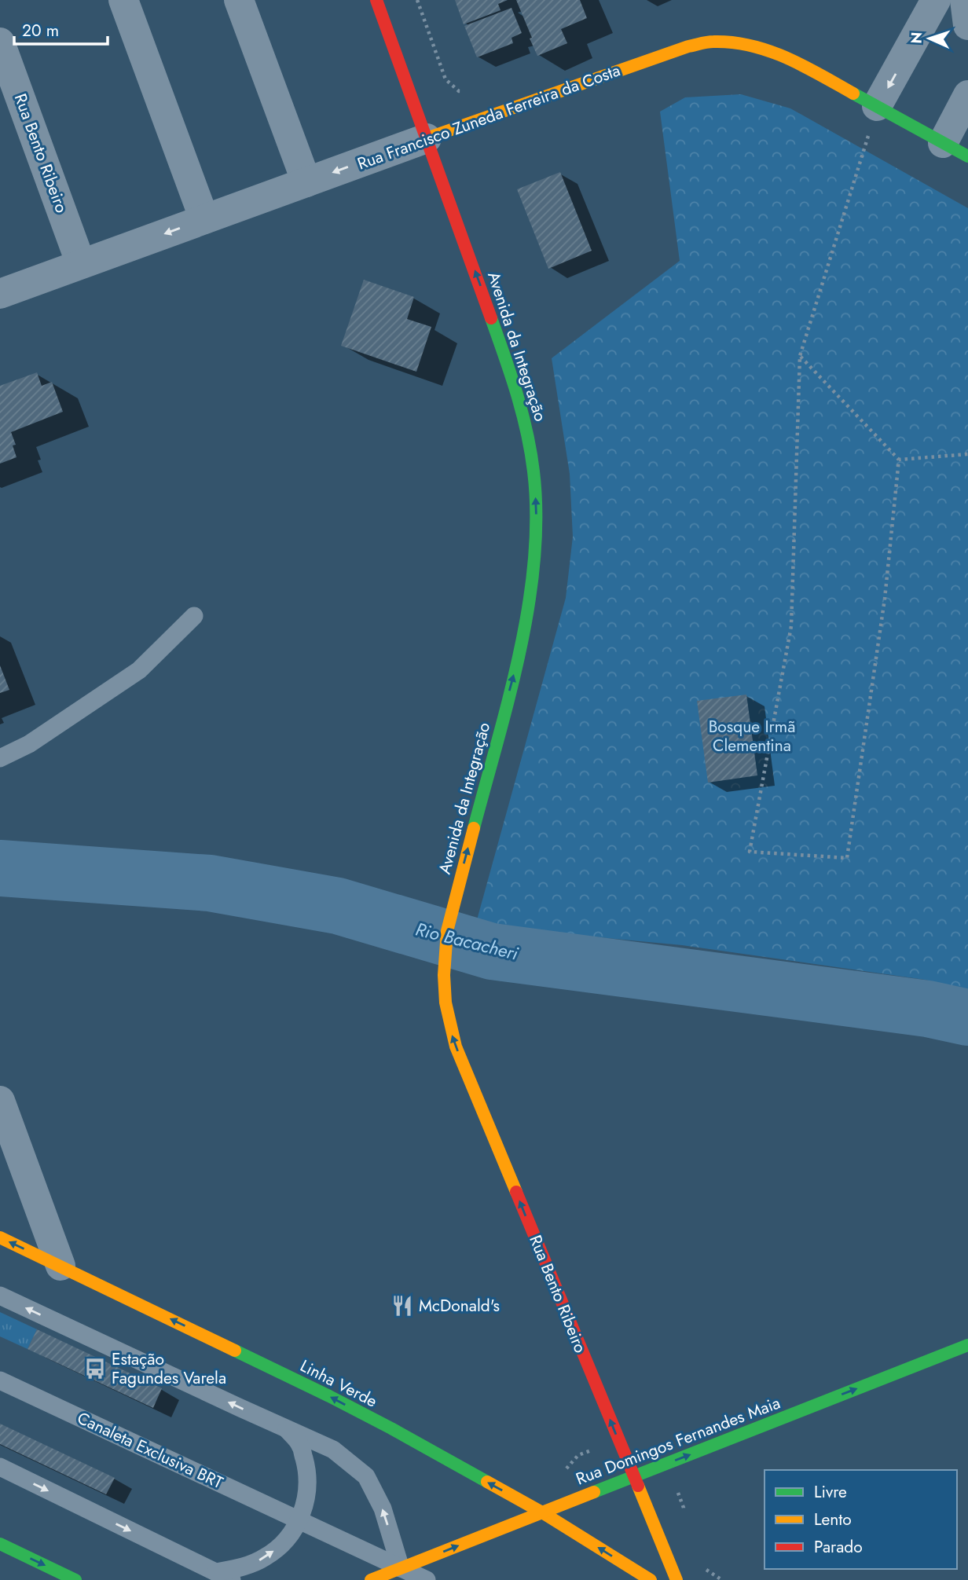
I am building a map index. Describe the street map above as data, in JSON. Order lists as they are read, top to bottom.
{
  "streets": {
    "main road": [
      "Rua Francisco Zuneda Ferreira da Costa",
      "Rua Bento Ribeiro",
      "Avenida da Integração",
      "Linha Verde",
      "Rua Domingos Fernandes Maia"
    ],
    "lane": ["Canaleta Exclusiva BRT"]
  },
  "crossings": [
    ["Rua Francisco Zuneda Ferreira da Costa", "Rua Bento Ribeiro"],
    ["Rua Francisco Zuneda Ferreira da Costa", "Avenida da Integração"],
    ["Rua Bento Ribeiro", "Avenida da Integração"],
    ["Rua Bento Ribeiro", "Rua Domingos Fernandes Maia"],
    ["Linha Verde", "Rua Domingos Fernandes Maia"],
    ["Rua Domingos Fernandes Maia", "Canaleta Exclusiva BRT"]
  ],
  "one_way": [
    "Rua Bento Ribeiro",
    "Avenida da Integração",
    "Linha Verde",
    "Rua Domingos Fernandes Maia"
  ],
  "water": ["Rio Bacacheri"],
  "parks": ["Bosque Irmã Clementina"],
  "places": {
    "restaurant": ["McDonald's"],
    "bus stop": ["Estação Fagundes Varela"]
  },
  "legend": ["Livre", "Lento", "Parado"],
  "scale_bar": "20 m",
  "north": "left"
}
